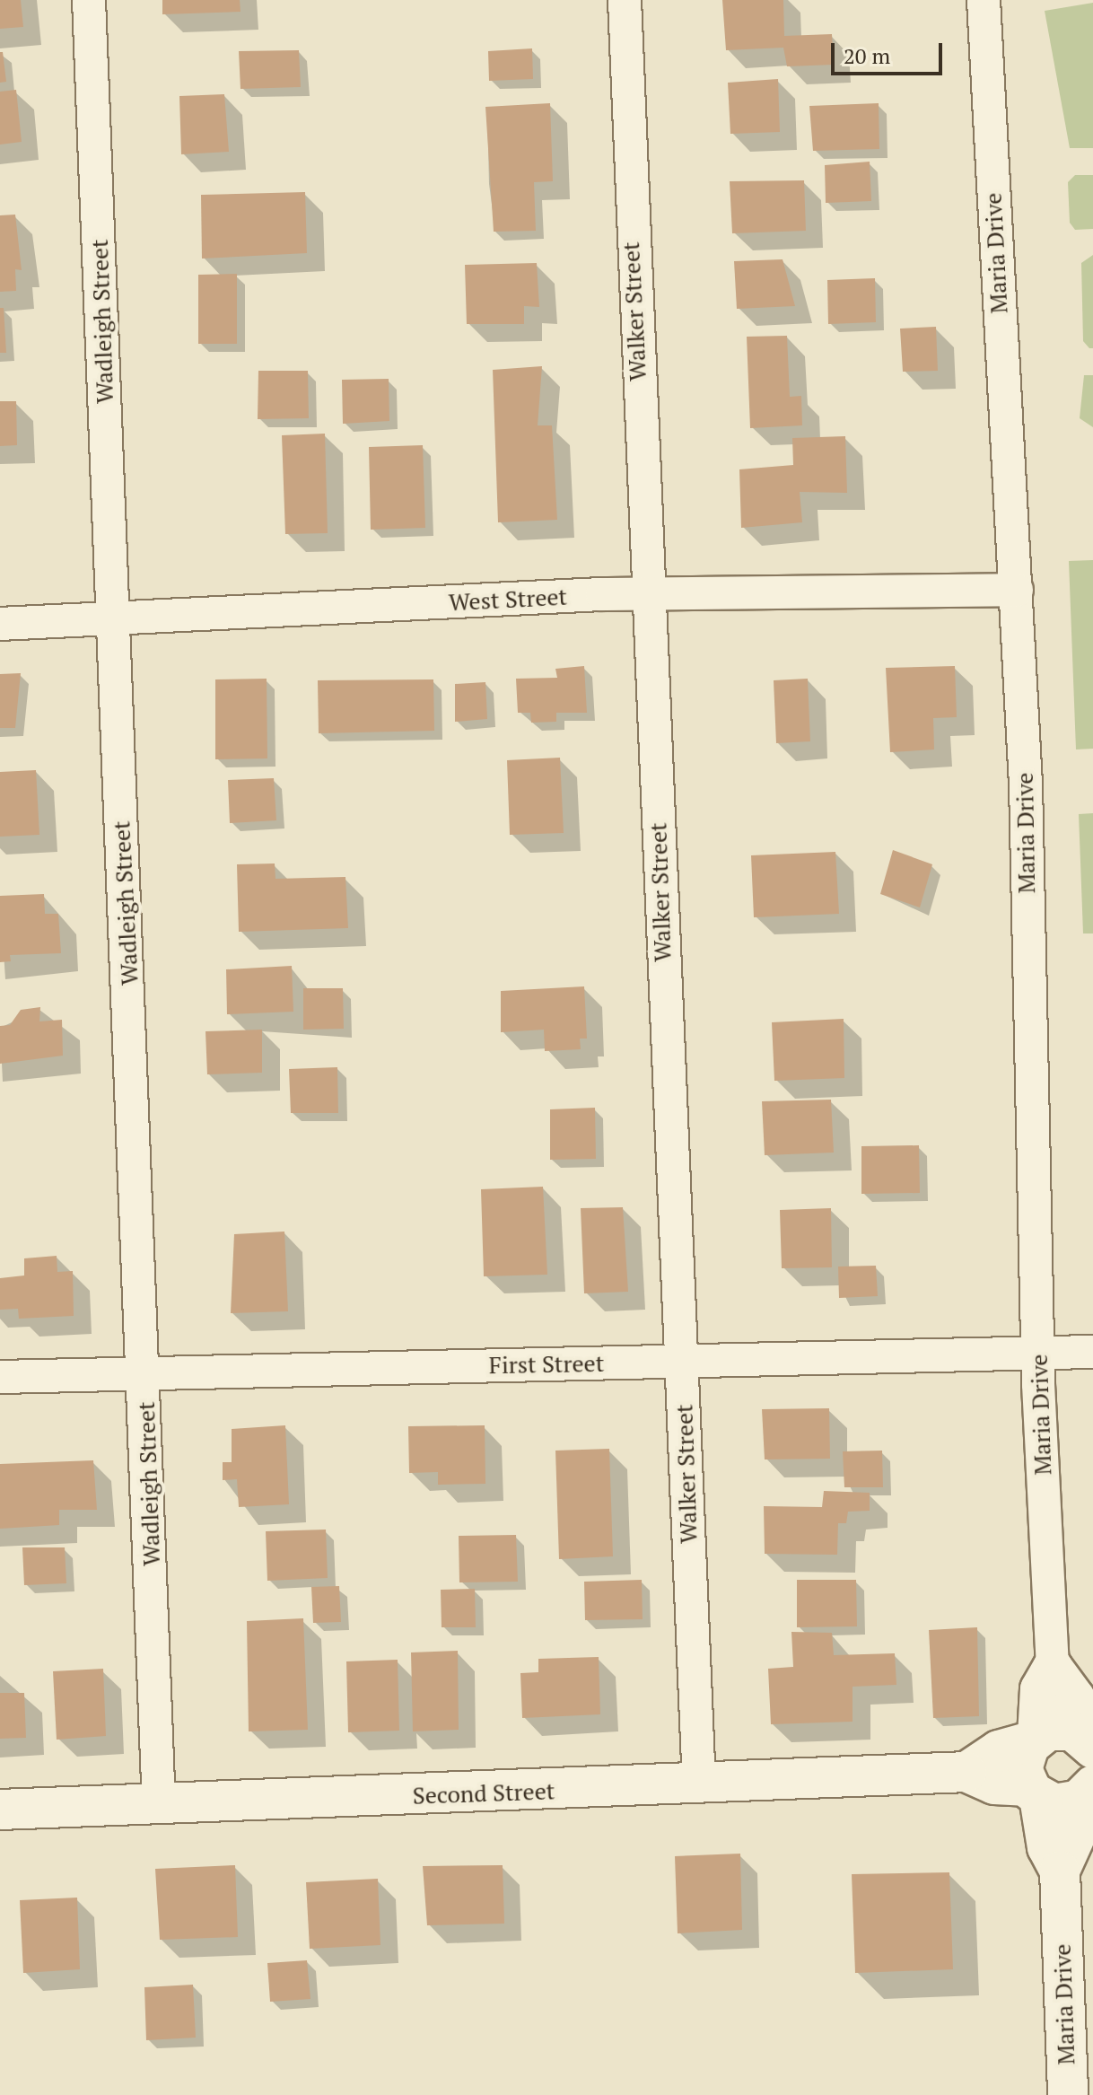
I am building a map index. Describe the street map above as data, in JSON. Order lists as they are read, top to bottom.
{
  "streets": {
    "street": [
      "Maria Drive",
      "Walker Street",
      "Wadleigh Street",
      "West Street",
      "First Street",
      "Second Street"
    ]
  },
  "crossings": [
    ["Maria Drive", "West Street"],
    ["Maria Drive", "First Street"],
    ["Walker Street", "West Street"],
    ["Walker Street", "First Street"],
    ["Walker Street", "Second Street"],
    ["Wadleigh Street", "West Street"],
    ["Wadleigh Street", "First Street"],
    ["Wadleigh Street", "Second Street"]
  ],
  "scale_bar": "20 m"
}
